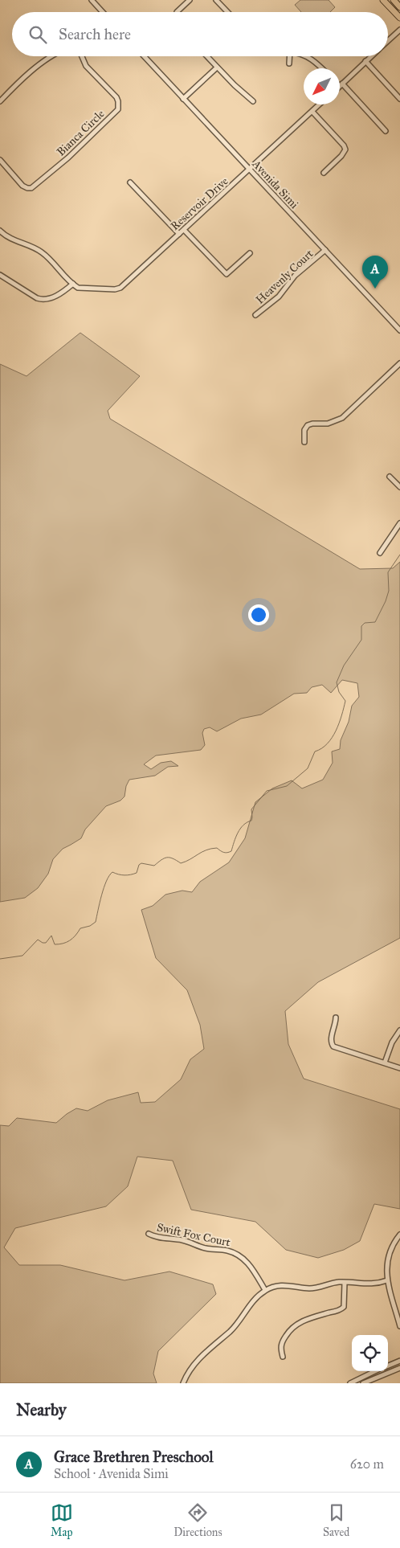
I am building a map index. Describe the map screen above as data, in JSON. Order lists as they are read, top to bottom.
{
  "streets": {
    "street": [
      "Bianca Circle",
      "Avenida Simi",
      "Reservoir Drive",
      "Heavenly Court",
      "Swift Fox Court"
    ]
  },
  "crossings": [
    ["Avenida Simi", "Reservoir Drive"],
    ["Avenida Simi", "Heavenly Court"]
  ],
  "north": "bottom left",
  "page": {
    "search": "Search here",
    "pins": "A",
    "heading": "Nearby",
    "list": [
      {
        "mark": "A",
        "name": "Grace Brethren Preschool",
        "note": "School · Avenida Simi",
        "value": "620 m"
      }
    ],
    "nav": ["Map", "Directions", "Saved"]
  }
}
